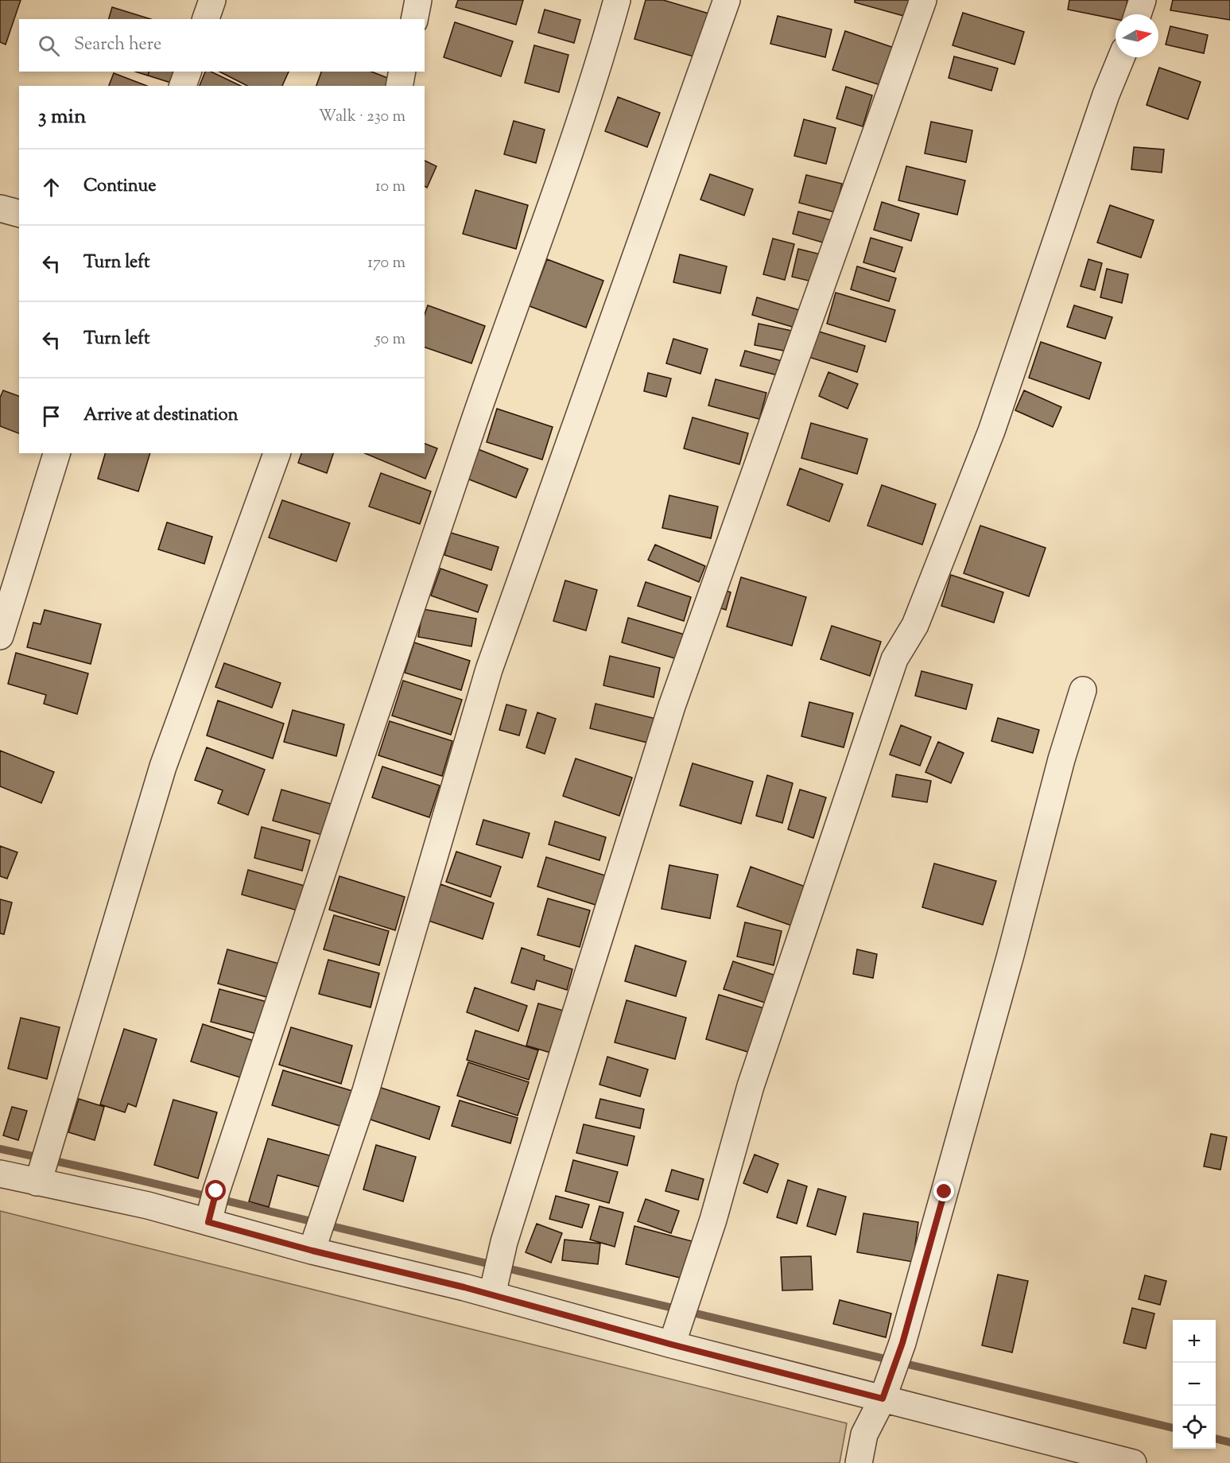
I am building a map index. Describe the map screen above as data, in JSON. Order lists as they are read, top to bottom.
{
  "north": "right",
  "page": {
    "search": "Search here",
    "heading": ["3 min", "Walk · 230 m"],
    "list": [
      ["Continue", "10 m"],
      ["Turn left", "170 m"],
      ["Turn left", "50 m"],
      "Arrive at destination"
    ],
    "map_buttons": ["+", "−"]
  }
}
